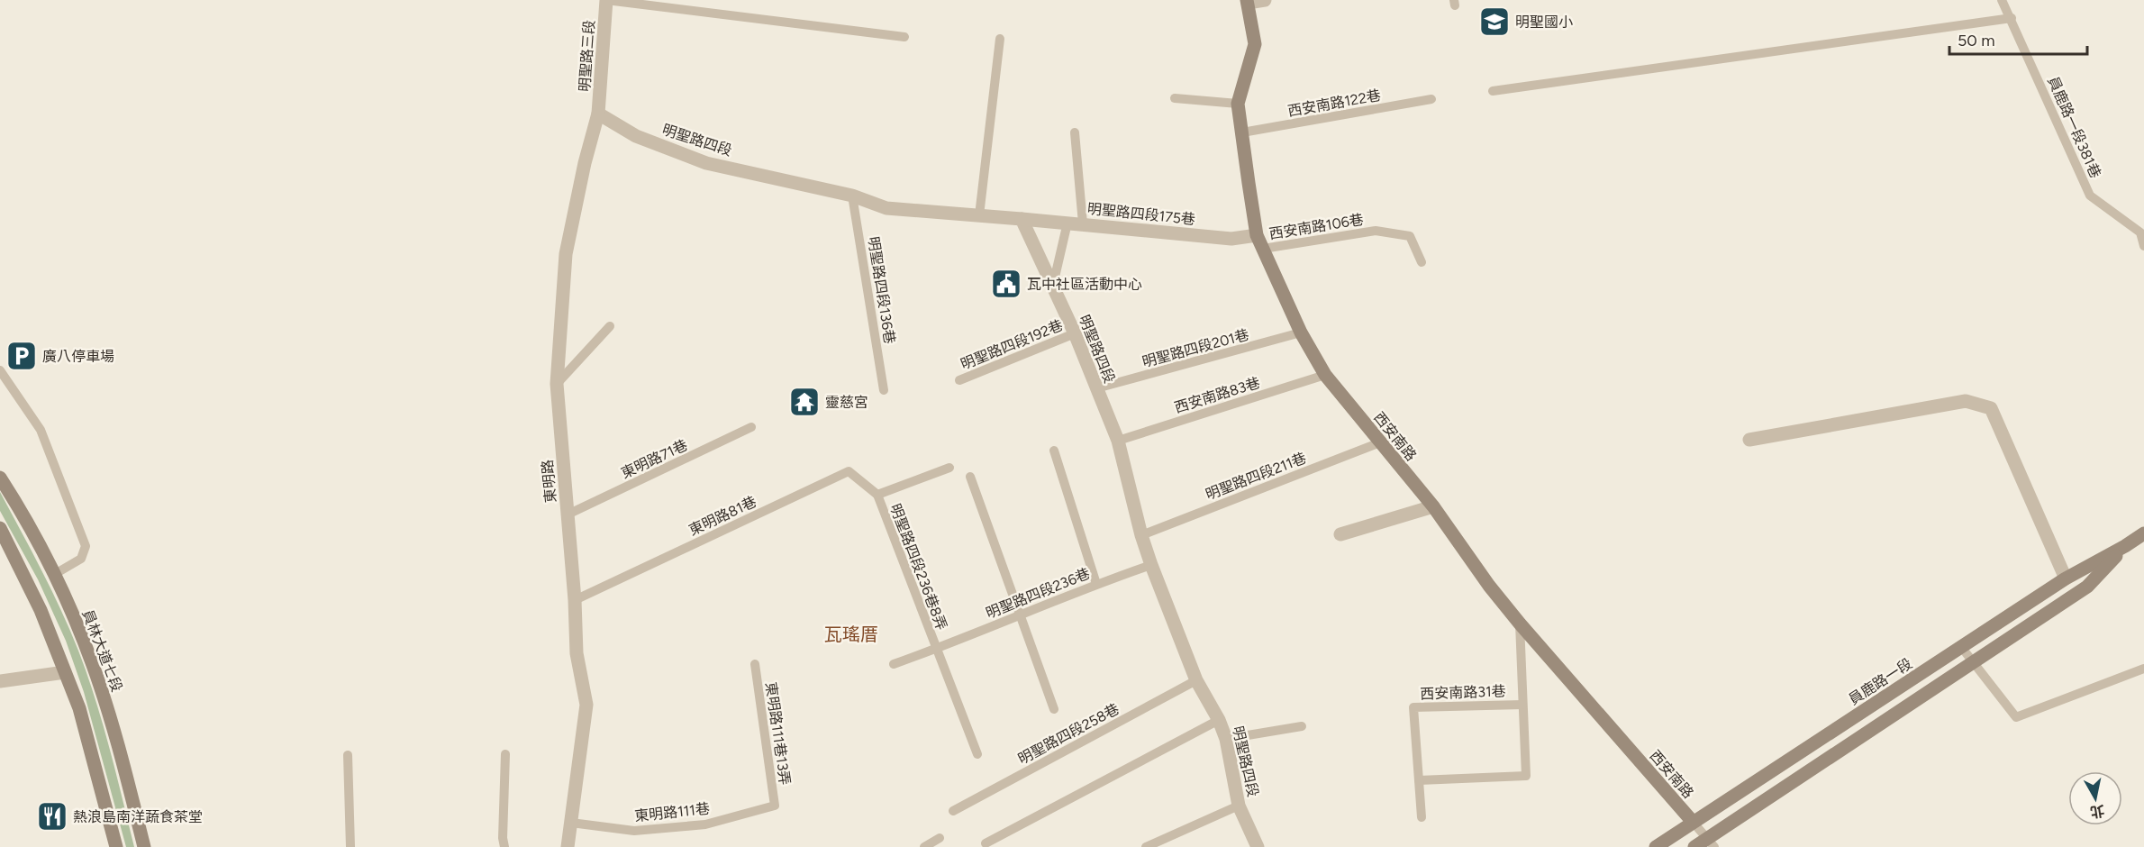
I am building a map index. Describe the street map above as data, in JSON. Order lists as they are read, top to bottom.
{
  "streets": {
    "main road": ["西安南路", "員林大道七段", "員鹿路一段"],
    "street": [
      "明聖路三段",
      "明聖路四段",
      "明聖路四段175巷",
      "東明路"
    ],
    "lane": [
      "西安南路122巷",
      "員鹿路一段381巷",
      "西安南路106巷",
      "明聖路四段136巷",
      "明聖路四段192巷",
      "明聖路四段201巷",
      "西安南路83巷",
      "東明路71巷",
      "明聖路四段211巷",
      "東明路81巷",
      "明聖路四段236巷8弄",
      "明聖路四段236巷",
      "西安南路31巷",
      "東明路111巷13弄",
      "明聖路四段258巷",
      "東明路111巷"
    ]
  },
  "crossings": [
    ["明聖路三段", "明聖路四段"],
    ["明聖路三段", "東明路"],
    ["西安南路122巷", "西安南路"],
    ["明聖路四段", "明聖路四段175巷"],
    ["明聖路四段", "明聖路四段136巷"],
    ["明聖路四段", "明聖路四段192巷"],
    ["明聖路四段", "明聖路四段201巷"],
    ["明聖路四段", "西安南路83巷"],
    ["明聖路四段", "明聖路四段211巷"],
    ["明聖路四段", "東明路"],
    ["明聖路四段", "明聖路四段236巷"],
    ["明聖路四段", "明聖路四段258巷"],
    ["明聖路四段175巷", "西安南路"],
    ["西安南路106巷", "西安南路"],
    ["明聖路四段201巷", "西安南路"],
    ["西安南路83巷", "西安南路"],
    ["西安南路", "明聖路四段211巷"],
    ["西安南路", "員鹿路一段"],
    ["西安南路", "西安南路31巷"],
    ["東明路71巷", "東明路"],
    ["東明路", "東明路81巷"],
    ["東明路", "東明路111巷"],
    ["東明路81巷", "明聖路四段236巷8弄"],
    ["明聖路四段236巷8弄", "明聖路四段236巷"],
    ["東明路111巷13弄", "東明路111巷"]
  ],
  "districts": ["瓦瑤厝"],
  "places": {
    "school or university": ["明聖國小"],
    "public building": ["瓦中社區活動中心"],
    "parking": ["廣八停車場"],
    "temple": ["靈慈宮"],
    "restaurant": ["熱浪島南洋蔬食茶堂"]
  },
  "scale_bar": "50 m",
  "north": "bottom"
}
